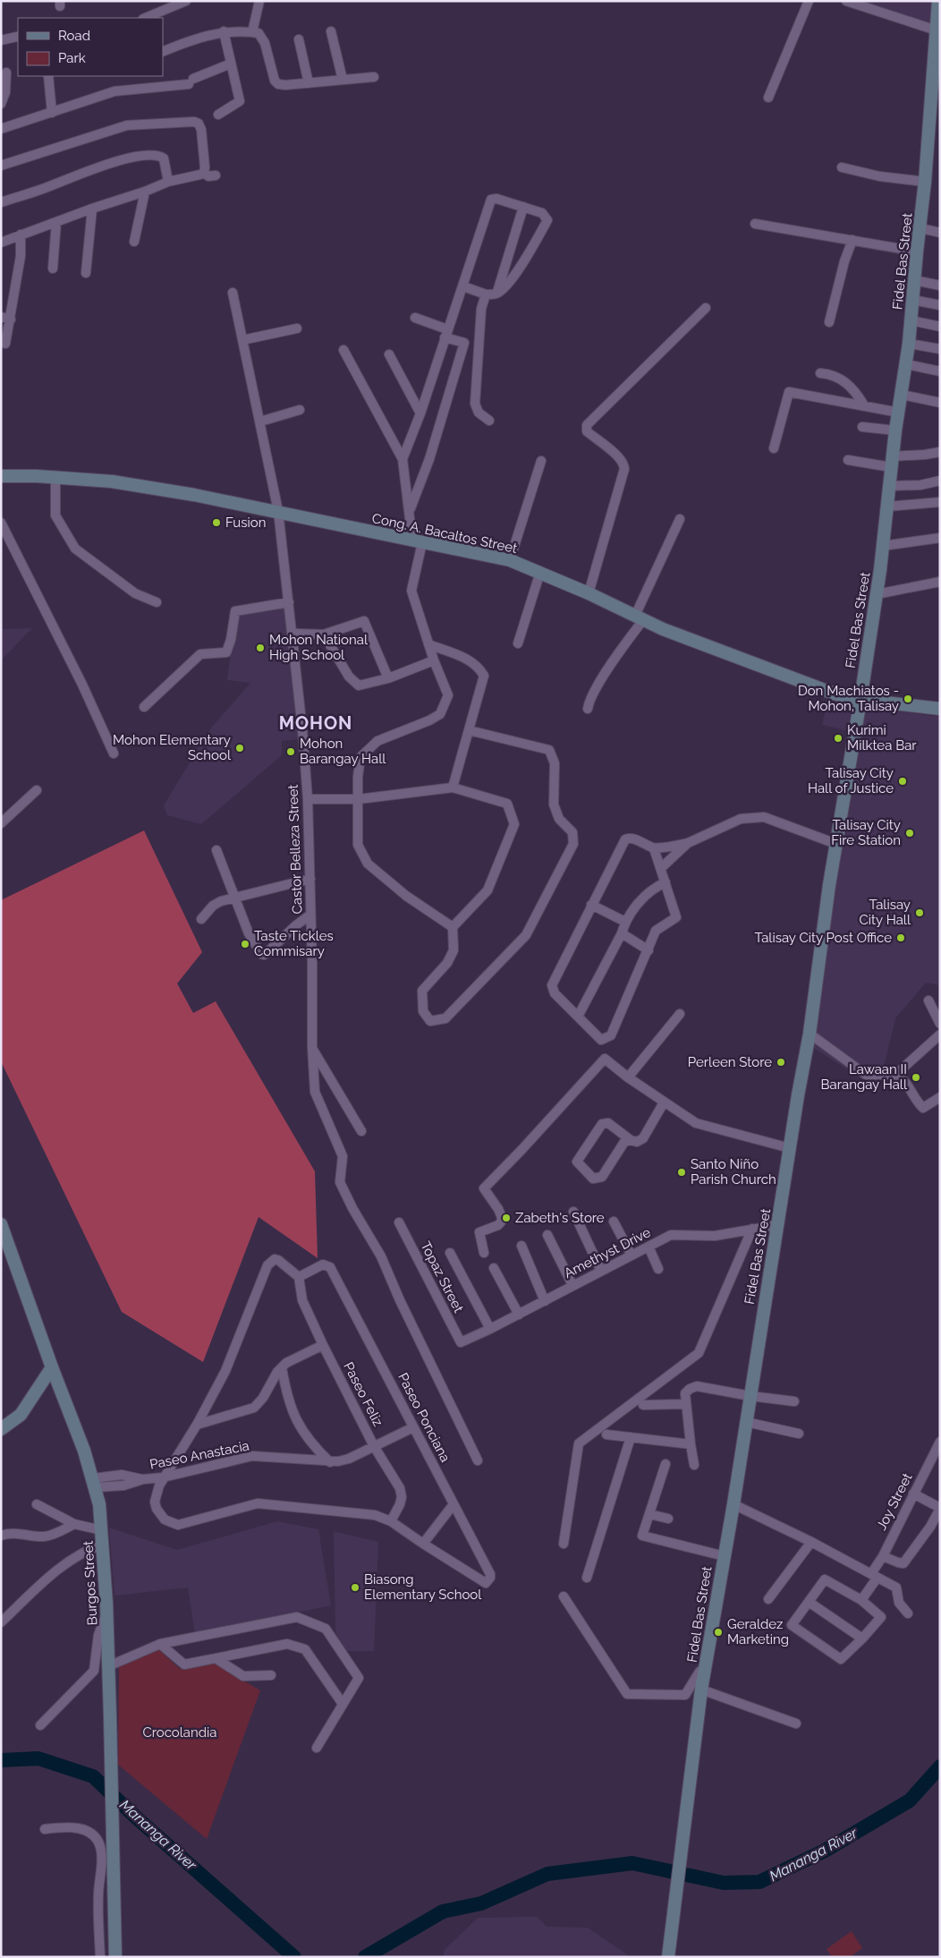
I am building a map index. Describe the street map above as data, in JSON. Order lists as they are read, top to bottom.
{
  "streets": {
    "street": [
      "Fidel Bas Street",
      "Cong. A. Bacaltos Street",
      "Castor Belleza Street",
      "Amethyst Drive",
      "Topaz Street",
      "Paseo Feliz",
      "Paseo Ponciana",
      "Paseo Anastacia",
      "Joy Street",
      "Burgos Street"
    ]
  },
  "crossings": [
    ["Fidel Bas Street", "Cong. A. Bacaltos Street"],
    ["Fidel Bas Street", "Amethyst Drive"],
    ["Cong. A. Bacaltos Street", "Castor Belleza Street"],
    ["Amethyst Drive", "Topaz Street"],
    ["Paseo Feliz", "Paseo Ponciana"],
    ["Paseo Feliz", "Paseo Anastacia"],
    ["Paseo Ponciana", "Paseo Anastacia"],
    ["Paseo Anastacia", "Burgos Street"]
  ],
  "districts": ["MOHON"],
  "water": ["Mananga River"],
  "parks": ["Crocolandia"],
  "places": [
    "Fusion",
    "Mohon National High School",
    "Don Machiatos - Mohon, Talisay",
    "Kurimi Milktea Bar",
    "Mohon Elementary School",
    "Mohon Barangay Hall",
    "Talisay City Hall of Justice",
    "Talisay City Fire Station",
    "Talisay City Hall",
    "Talisay City Post Office",
    "Taste Tickles Commisary",
    "Perleen Store",
    "Lawaan II Barangay Hall",
    "Santo Niño Parish Church",
    "Zabeth's Store",
    "Biasong Elementary School",
    "Geraldez Marketing"
  ],
  "legend": ["Road", "Park"]
}
